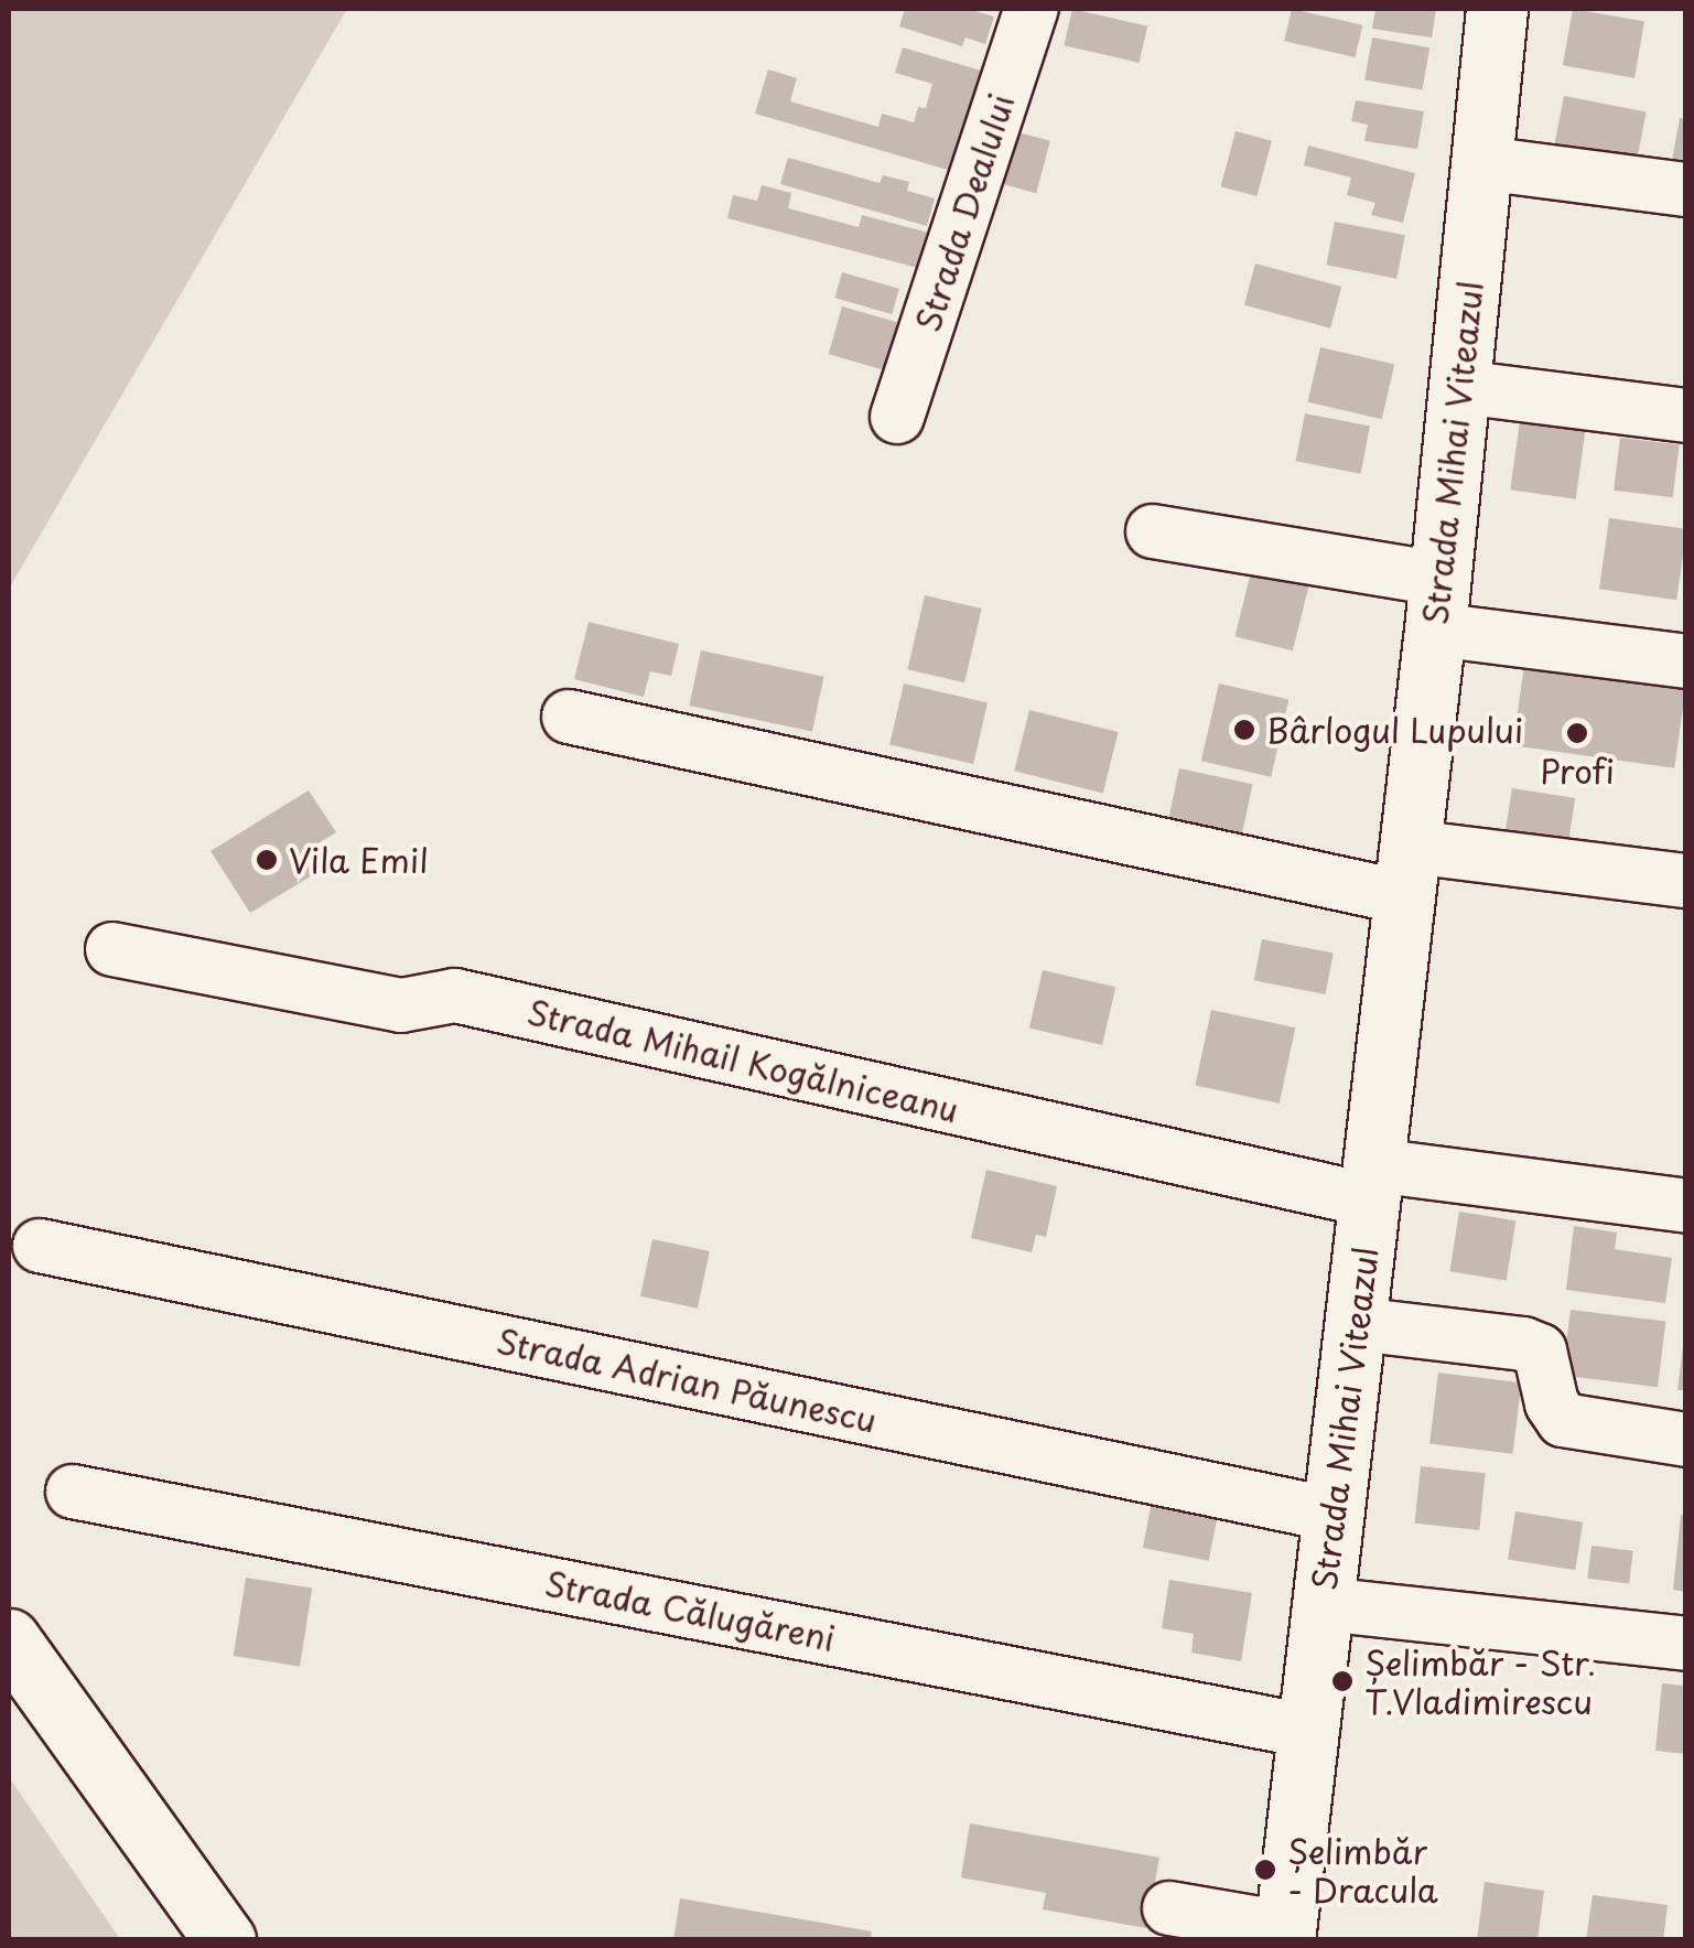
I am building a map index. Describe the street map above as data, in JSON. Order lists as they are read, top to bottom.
{
  "streets": {
    "main road": ["Strada Mihai Viteazul"],
    "street": [
      "Strada Dealului",
      "Strada Mihail Kogălniceanu",
      "Strada Adrian Păunescu",
      "Strada Călugăreni"
    ]
  },
  "crossings": [
    ["Strada Mihai Viteazul", "Strada Mihail Kogălniceanu"],
    ["Strada Mihai Viteazul", "Strada Adrian Păunescu"],
    ["Strada Mihai Viteazul", "Strada Călugăreni"]
  ],
  "places": [
    "Bârlogul Lupului",
    "Profi",
    "Vila Emil",
    "Șelimbăr - Str. T.Vladimirescu",
    "Șelimbăr - Dracula"
  ]
}
